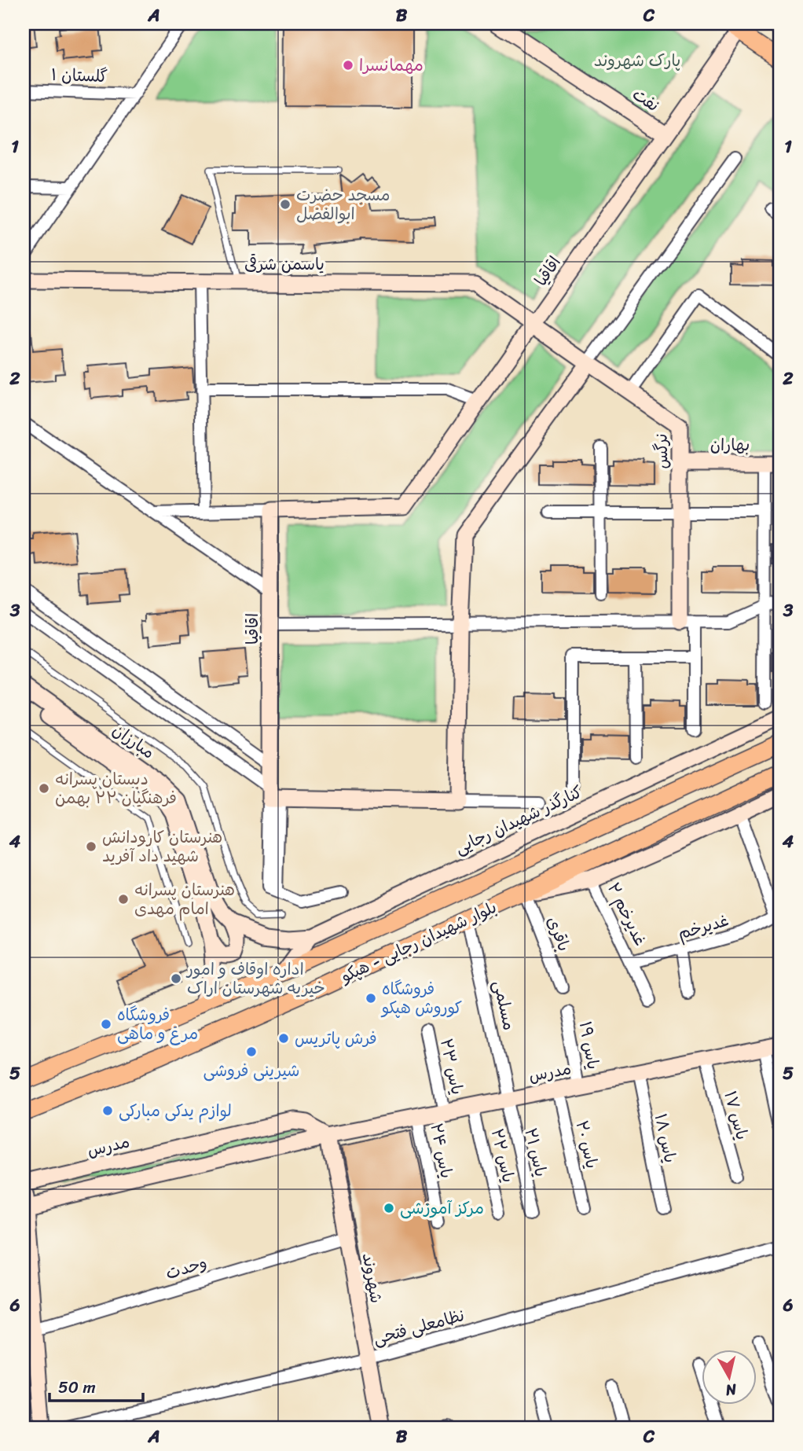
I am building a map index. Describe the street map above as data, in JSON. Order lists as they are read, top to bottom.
{
  "streets": {
    "main road": ["بلوار شهیدان رجایی - هپکو"],
    "street": [
      "گلستان ۱",
      "نفت",
      "یاسمن شرقی",
      "اقاقیا",
      "بهاران",
      "نرگس",
      "مبارزان",
      "کنارگذر شهیدان رجایی",
      "غدیرخم ۲",
      "غدیرخم",
      "باقری",
      "مسلمی",
      "یاس ۱۹",
      "یاس ۲۳",
      "مدرس",
      "یاس ۱۷",
      "یاس ۱۸",
      "یاس ۲۰",
      "یاس ۲۴",
      "یاس ۲۱",
      "یاس ۲۲",
      "وحدت",
      "شهروند",
      "نظامعلی فتحی"
    ]
  },
  "crossings": [
    ["نفت", "اقاقیا"],
    ["یاسمن شرقی", "اقاقیا"],
    ["یاسمن شرقی", "نرگس"],
    ["اقاقیا", "نرگس"],
    ["بهاران", "نرگس"],
    ["مبارزان", "کنارگذر شهیدان رجایی"],
    ["مبارزان", "بلوار شهیدان رجایی - هپکو"],
    ["کنارگذر شهیدان رجایی", "بلوار شهیدان رجایی - هپکو"],
    ["غدیرخم ۲", "غدیرخم"],
    ["باقری", "بلوار شهیدان رجایی - هپکو"],
    ["بلوار شهیدان رجایی - هپکو", "مسلمی"],
    ["مسلمی", "مدرس"],
    ["مسلمی", "یاس ۲۱"],
    ["یاس ۱۹", "مدرس"],
    ["یاس ۲۳", "مدرس"],
    ["مدرس", "یاس ۱۷"],
    ["مدرس", "یاس ۱۸"],
    ["مدرس", "یاس ۲۰"],
    ["مدرس", "یاس ۲۴"],
    ["مدرس", "یاس ۲۱"],
    ["مدرس", "یاس ۲۲"],
    ["مدرس", "شهروند"],
    ["وحدت", "شهروند"],
    ["شهروند", "نظامعلی فتحی"]
  ],
  "parks": ["پارک شهروند"],
  "places": [
    "مهمانسرا",
    "مسجد حضرت ابوالفضل",
    "دبستان پسرانه فرهنگیان ۲۲ بهمن",
    "هنرستان کارودانش شهید داد آفرید",
    "هنرستان پسرانه امام مهدی",
    "اداره اوقاف و امور خیریه شهرستان اراک",
    "فروشگاه کوروش هپکو",
    "فروشگاه مرغ و ماهی",
    "فرش پاتریس",
    "شیرینی فروشی",
    "لوازم یدکی مبارکی",
    "مرکز آموزشی"
  ],
  "scale_bar": "50 m",
  "north": "bottom",
  "grid": {
    "columns": ["A", "B", "C"],
    "rows": [
      "1",
      "2",
      "3",
      "4",
      "5",
      "6"
    ]
  }
}
